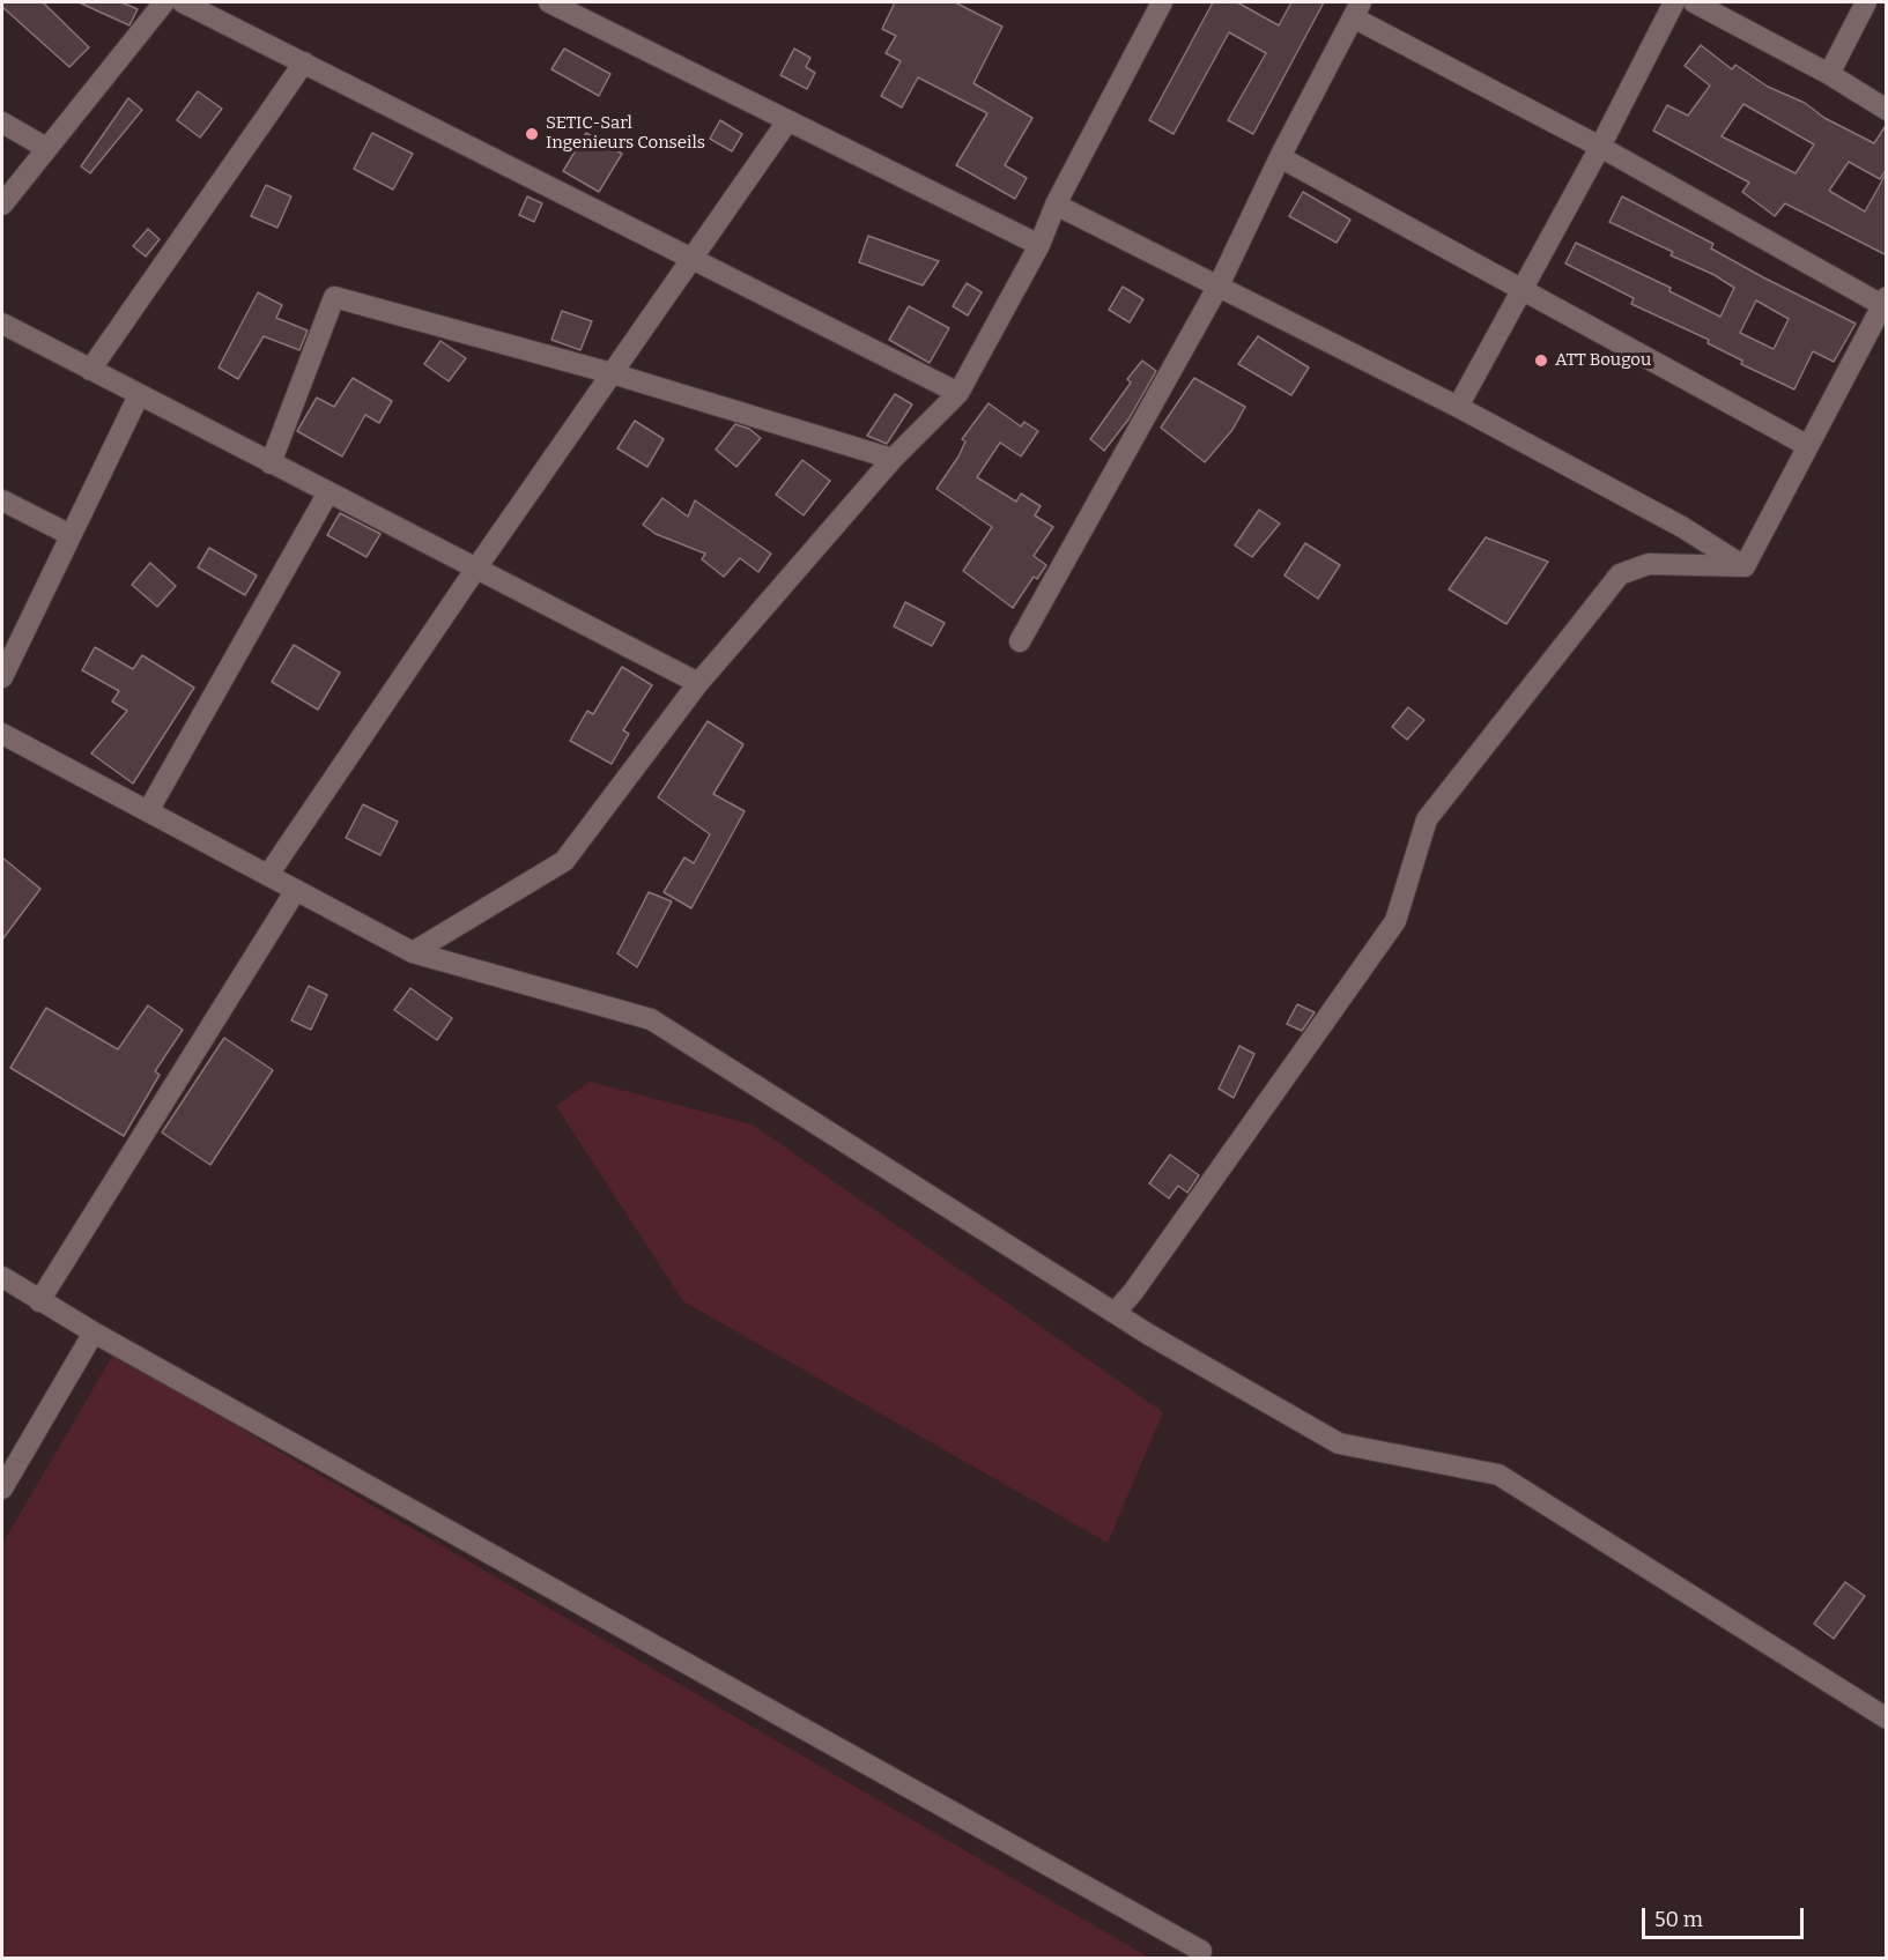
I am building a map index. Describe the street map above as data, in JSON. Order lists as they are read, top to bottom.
{
  "places": ["SETIC-Sarl Ingenieurs Conseils", "ATT Bougou"],
  "scale_bar": "50 m"
}
